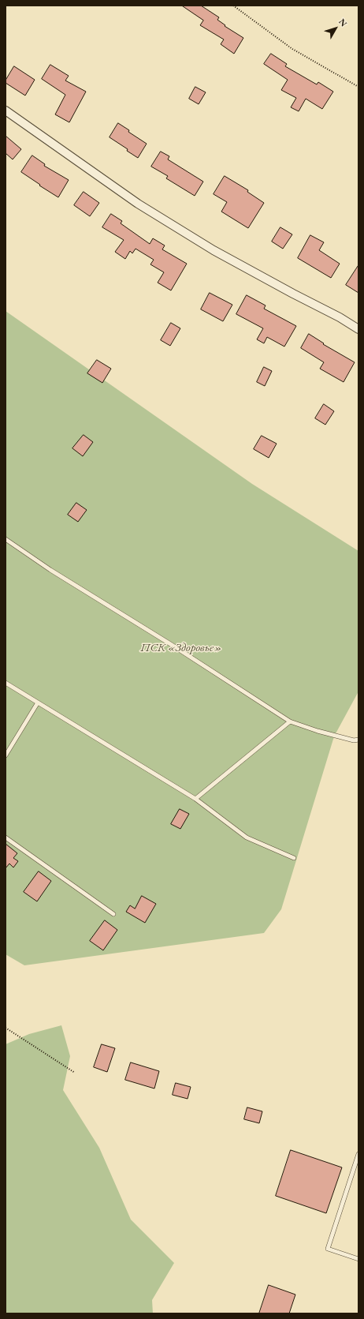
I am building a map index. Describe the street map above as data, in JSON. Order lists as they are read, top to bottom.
{
  "parks": ["ПСК «Здоровье»"],
  "north": "top right"
}
